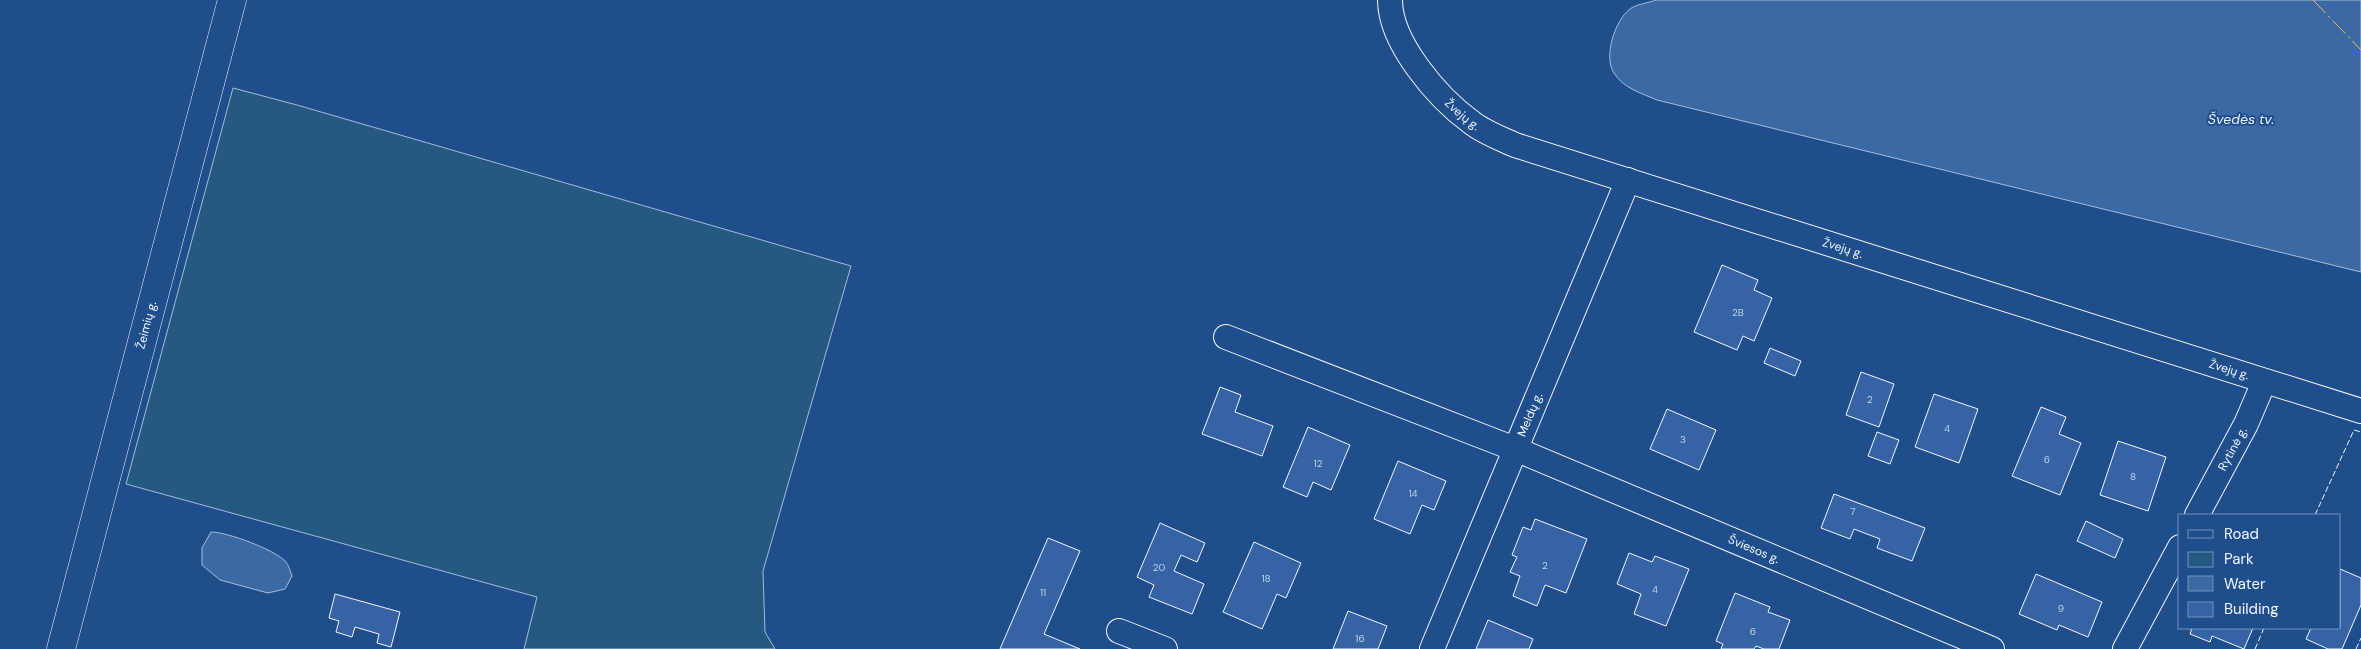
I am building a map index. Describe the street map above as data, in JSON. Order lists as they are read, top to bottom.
{
  "streets": {
    "main road": ["Žeimių g."],
    "street": [
      "Žvejų g.",
      "Meldų g.",
      "Rytinė g.",
      "Šviesos g."
    ]
  },
  "crossings": [
    ["Žvejų g.", "Meldų g."],
    ["Žvejų g.", "Rytinė g."],
    ["Meldų g.", "Šviesos g."]
  ],
  "water": ["Švedės tv."],
  "house_numbers": [
    "2B",
    "2",
    "4",
    "3",
    "6",
    "12",
    "8",
    "14",
    "7",
    "2",
    "20",
    "18",
    "4",
    "11",
    "9",
    "6",
    "16"
  ],
  "legend": [
    "Road",
    "Park",
    "Water",
    "Building"
  ]
}
